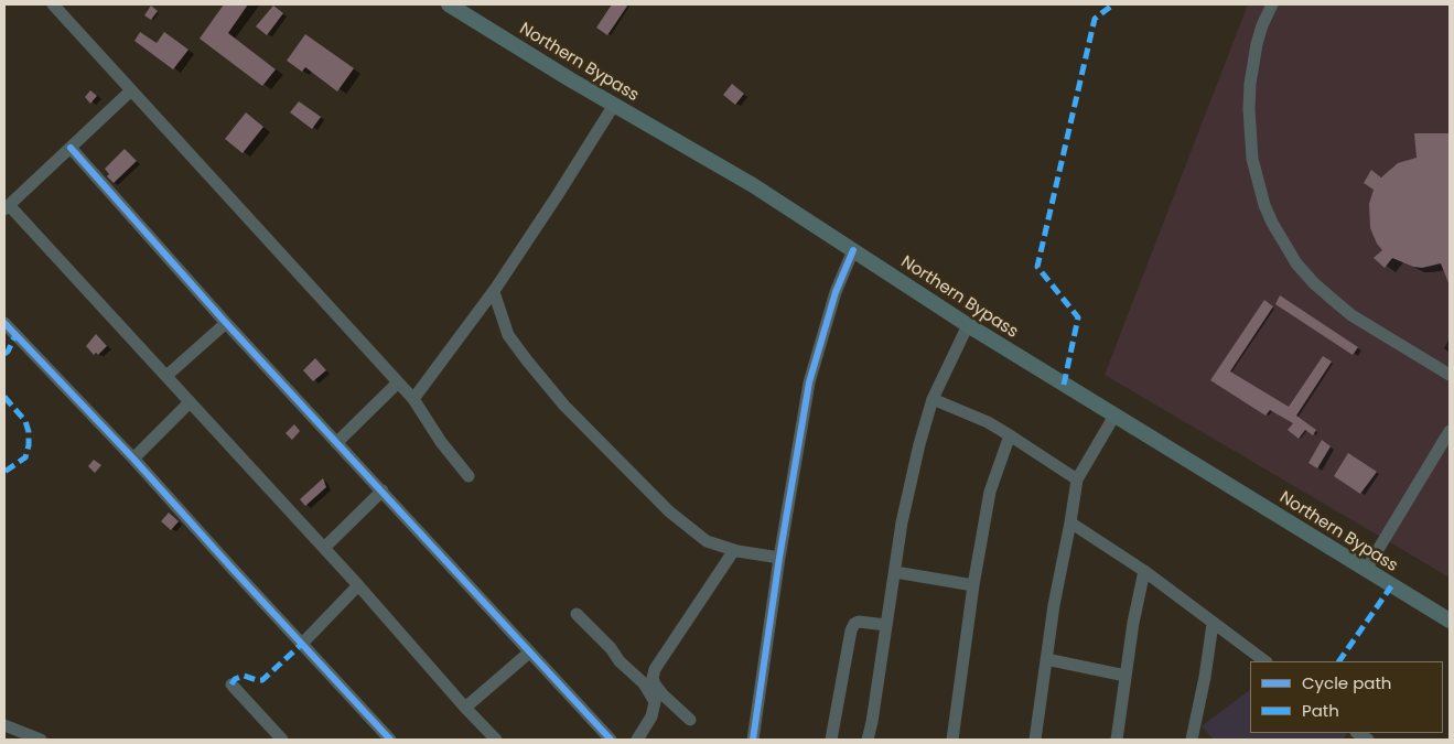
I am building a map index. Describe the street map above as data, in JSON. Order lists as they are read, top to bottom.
{
  "streets": {
    "main road": ["Northern Bypass"]
  },
  "legend": ["Cycle path", "Path"]
}
